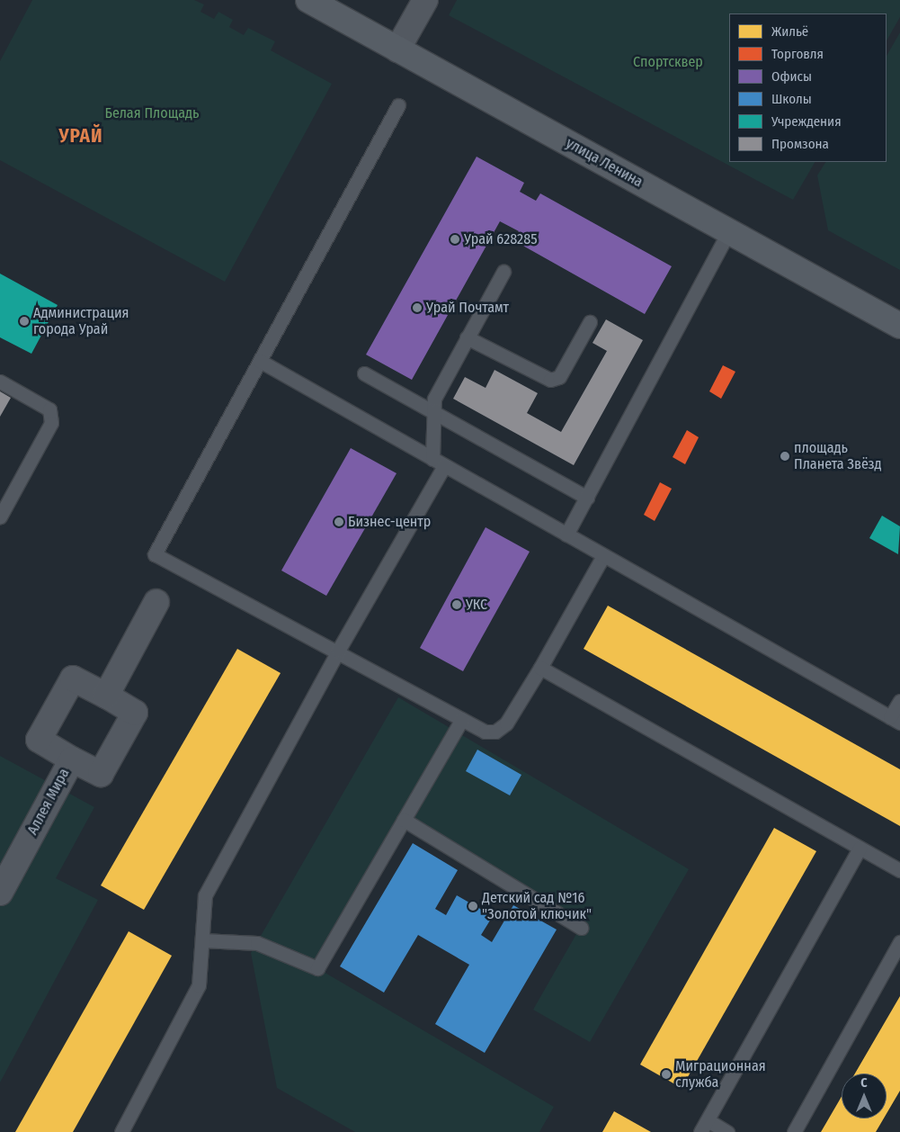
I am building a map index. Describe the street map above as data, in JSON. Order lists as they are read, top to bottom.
{
  "streets": {
    "main road": ["улица Ленина"],
    "street": ["Аллея Мира"]
  },
  "districts": ["УРАЙ"],
  "parks": ["Спортсквер", "Белая Площадь"],
  "places": [
    "Урай 628285",
    "Урай Почтамт",
    "Администрация города Урай",
    "площадь Планета Звёзд",
    "Бизнес-центр",
    "УКС",
    "Детский сад №16 \"Золотой ключик\"",
    "Миграционная служба"
  ],
  "legend": [
    "Жильё",
    "Торговля",
    "Офисы",
    "Школы",
    "Учреждения",
    "Промзона"
  ],
  "north": "top"
}
